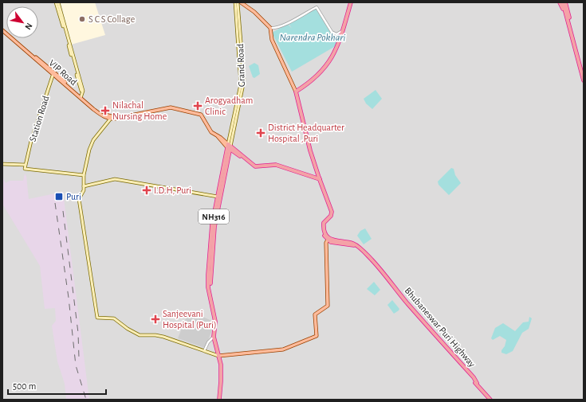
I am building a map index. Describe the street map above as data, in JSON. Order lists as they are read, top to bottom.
{
  "streets": {
    "highway": ["NH316", "Bhubaneswar Puri Highway"],
    "main road": ["Grand Road", "VIP Road", "Station Road"]
  },
  "crossings": [
    ["Grand Road", "NH316"],
    ["VIP Road", "Station Road"]
  ],
  "water": ["Narendra Pokhari"],
  "places": {
    "other": ["S C S Collage"],
    "health": [
      "Arogyadham Clinic",
      "Nilachal Nursing Home",
      "District Headquarter Hospital ,Puri",
      "I.D.H, Puri",
      "Sanjeevani Hospital (Puri)"
    ],
    "transit": ["Puri"]
  },
  "scale_bar": "500 m",
  "north": "bottom right"
}
